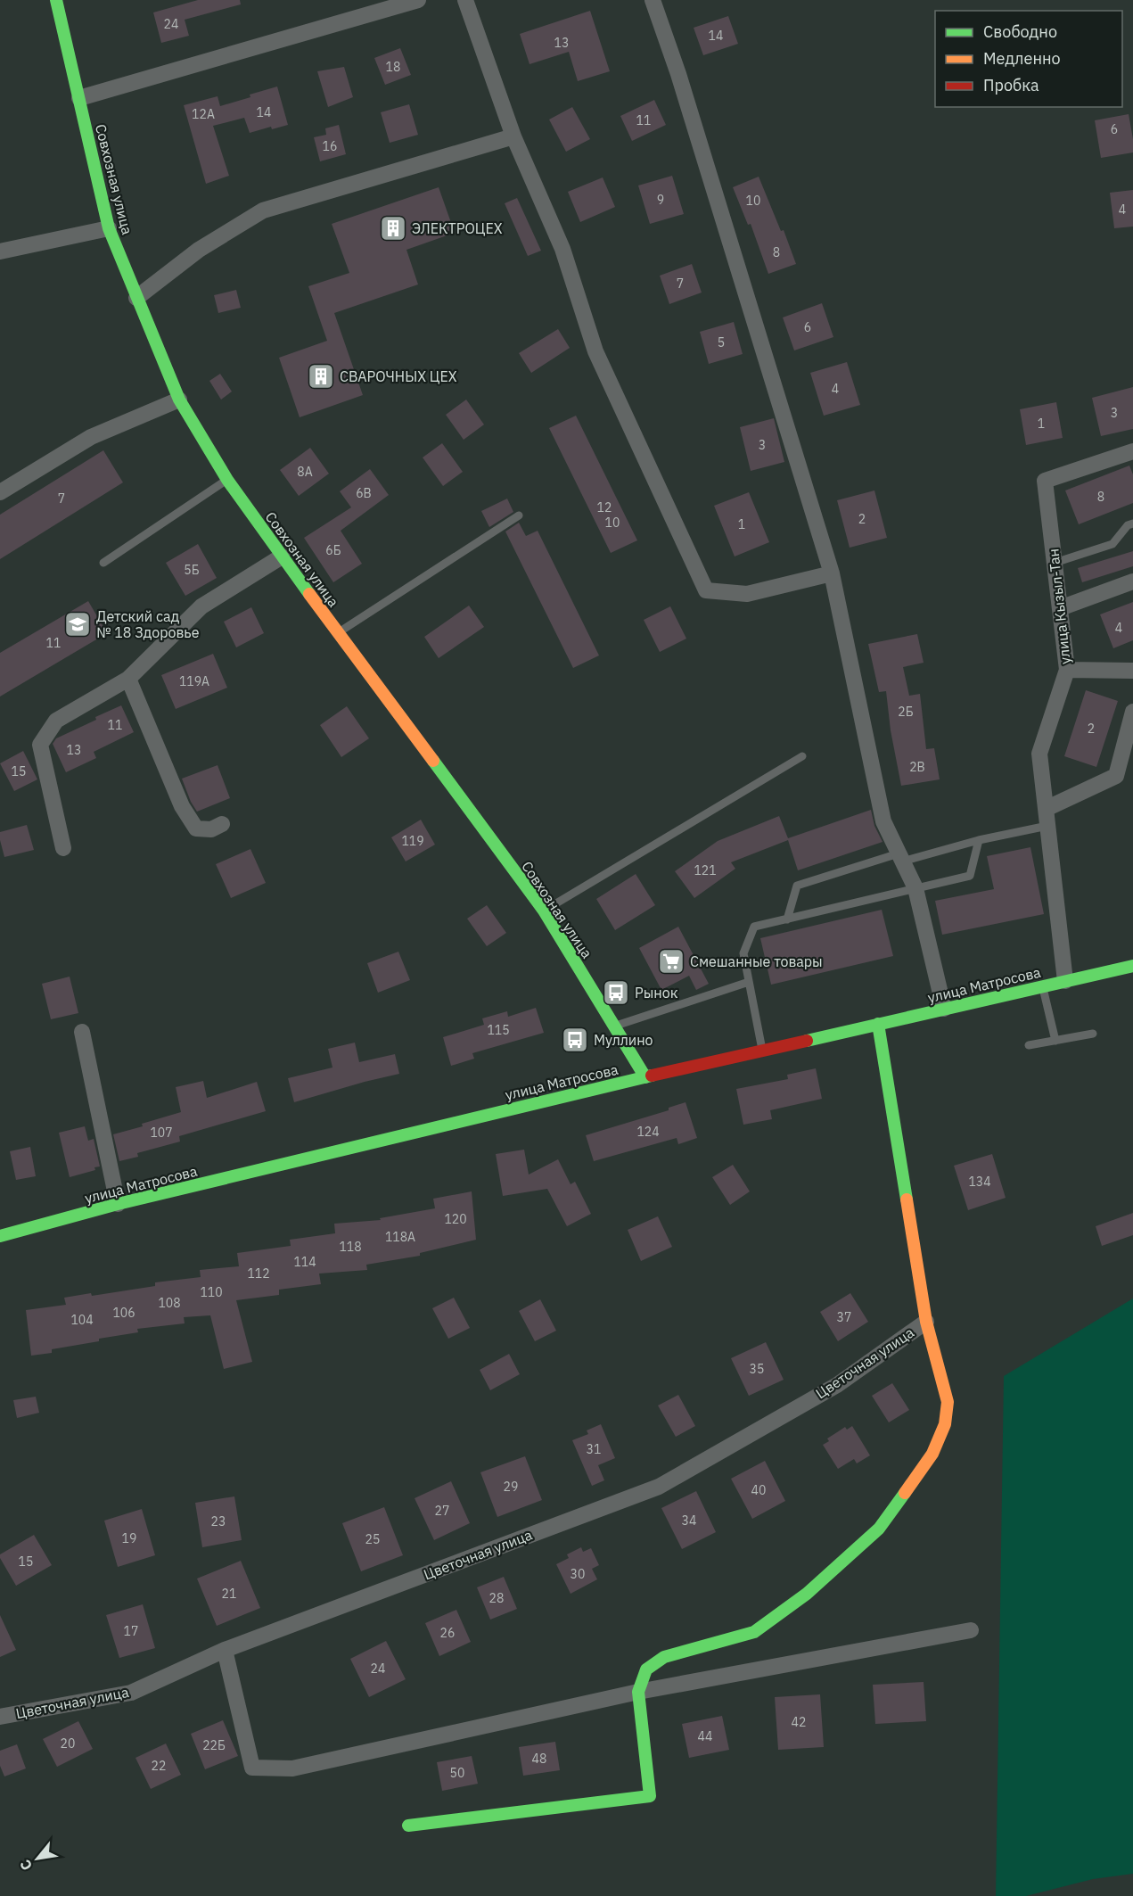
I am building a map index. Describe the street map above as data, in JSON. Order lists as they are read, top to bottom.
{
  "streets": {
    "street": [
      "Совхозная улица",
      "улица Кызыл-Тан",
      "улица Матросова",
      "Цветочная улица"
    ]
  },
  "crossings": [
    ["Совхозная улица", "улица Матросова"],
    ["улица Кызыл-Тан", "улица Матросова"]
  ],
  "places": {
    "building": ["ЭЛЕКТРОЦЕХ", "СВАРОЧНЫХ ЦЕХ"],
    "school or university": ["Детский сад № 18 Здоровье"],
    "supermarket": ["Смешанные товары"],
    "bus stop": ["Рынок", "Муллино"]
  },
  "house_numbers": [
    "24",
    "14",
    "13",
    "18",
    "14",
    "12А",
    "11",
    "6",
    "16",
    "9",
    "10",
    "4",
    "8",
    "7",
    "6",
    "5",
    "4",
    "3",
    "1",
    "3",
    "8А",
    "6В",
    "8",
    "7",
    "12",
    "2",
    "10",
    "1",
    "6Б",
    "5Б",
    "4",
    "11",
    "119А",
    "2Б",
    "11",
    "2",
    "13",
    "2В",
    "15",
    "119",
    "121",
    "115",
    "124",
    "107",
    "134",
    "120",
    "118А",
    "118",
    "114",
    "112",
    "110",
    "108",
    "106",
    "37",
    "104",
    "35",
    "31",
    "29",
    "40",
    "27",
    "34",
    "23",
    "19",
    "25",
    "15",
    "30",
    "21",
    "28",
    "17",
    "26",
    "24",
    "42",
    "44",
    "20",
    "22Б",
    "48",
    "22",
    "50"
  ],
  "legend": ["Свободно", "Медленно", "Пробка"],
  "north": "bottom left"
}
